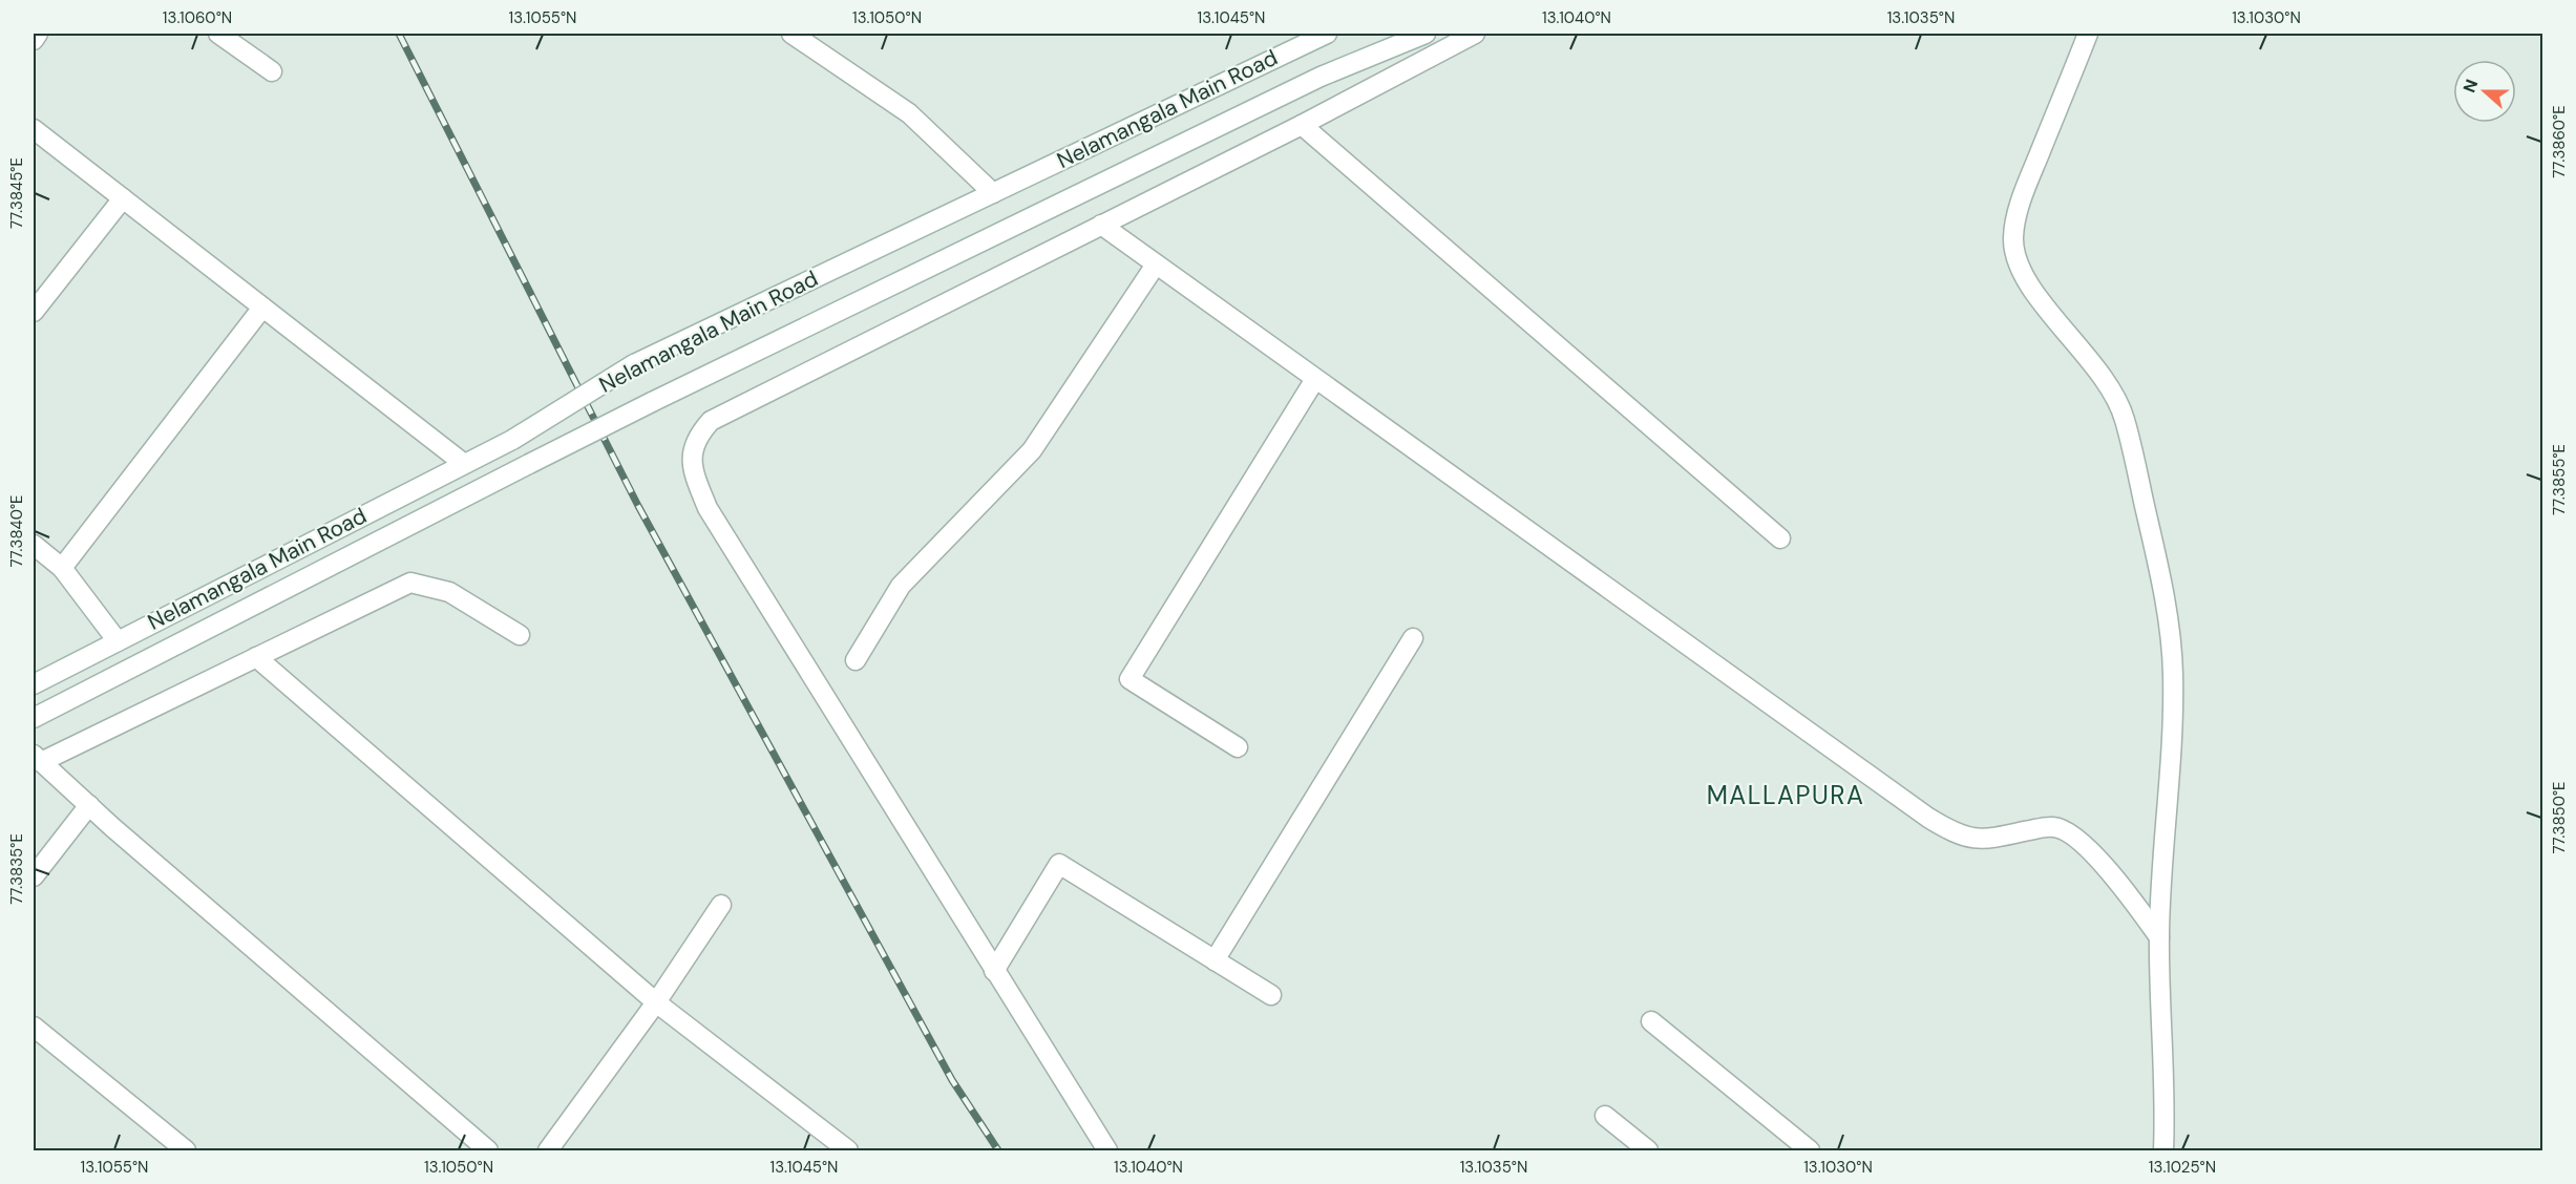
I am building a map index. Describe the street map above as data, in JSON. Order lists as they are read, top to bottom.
{
  "streets": {
    "street": ["Nelamangala Main Road"]
  },
  "districts": ["MALLAPURA"],
  "north": "left",
  "coordinates": [
    "13.1060°N",
    "13.1055°N",
    "13.1050°N",
    "13.1045°N",
    "13.1040°N",
    "13.1035°N",
    "13.1030°N",
    "77.3860°E",
    "77.3845°E",
    "77.3855°E",
    "77.3840°E",
    "77.3850°E",
    "77.3835°E",
    "13.1025°N"
  ]
}
